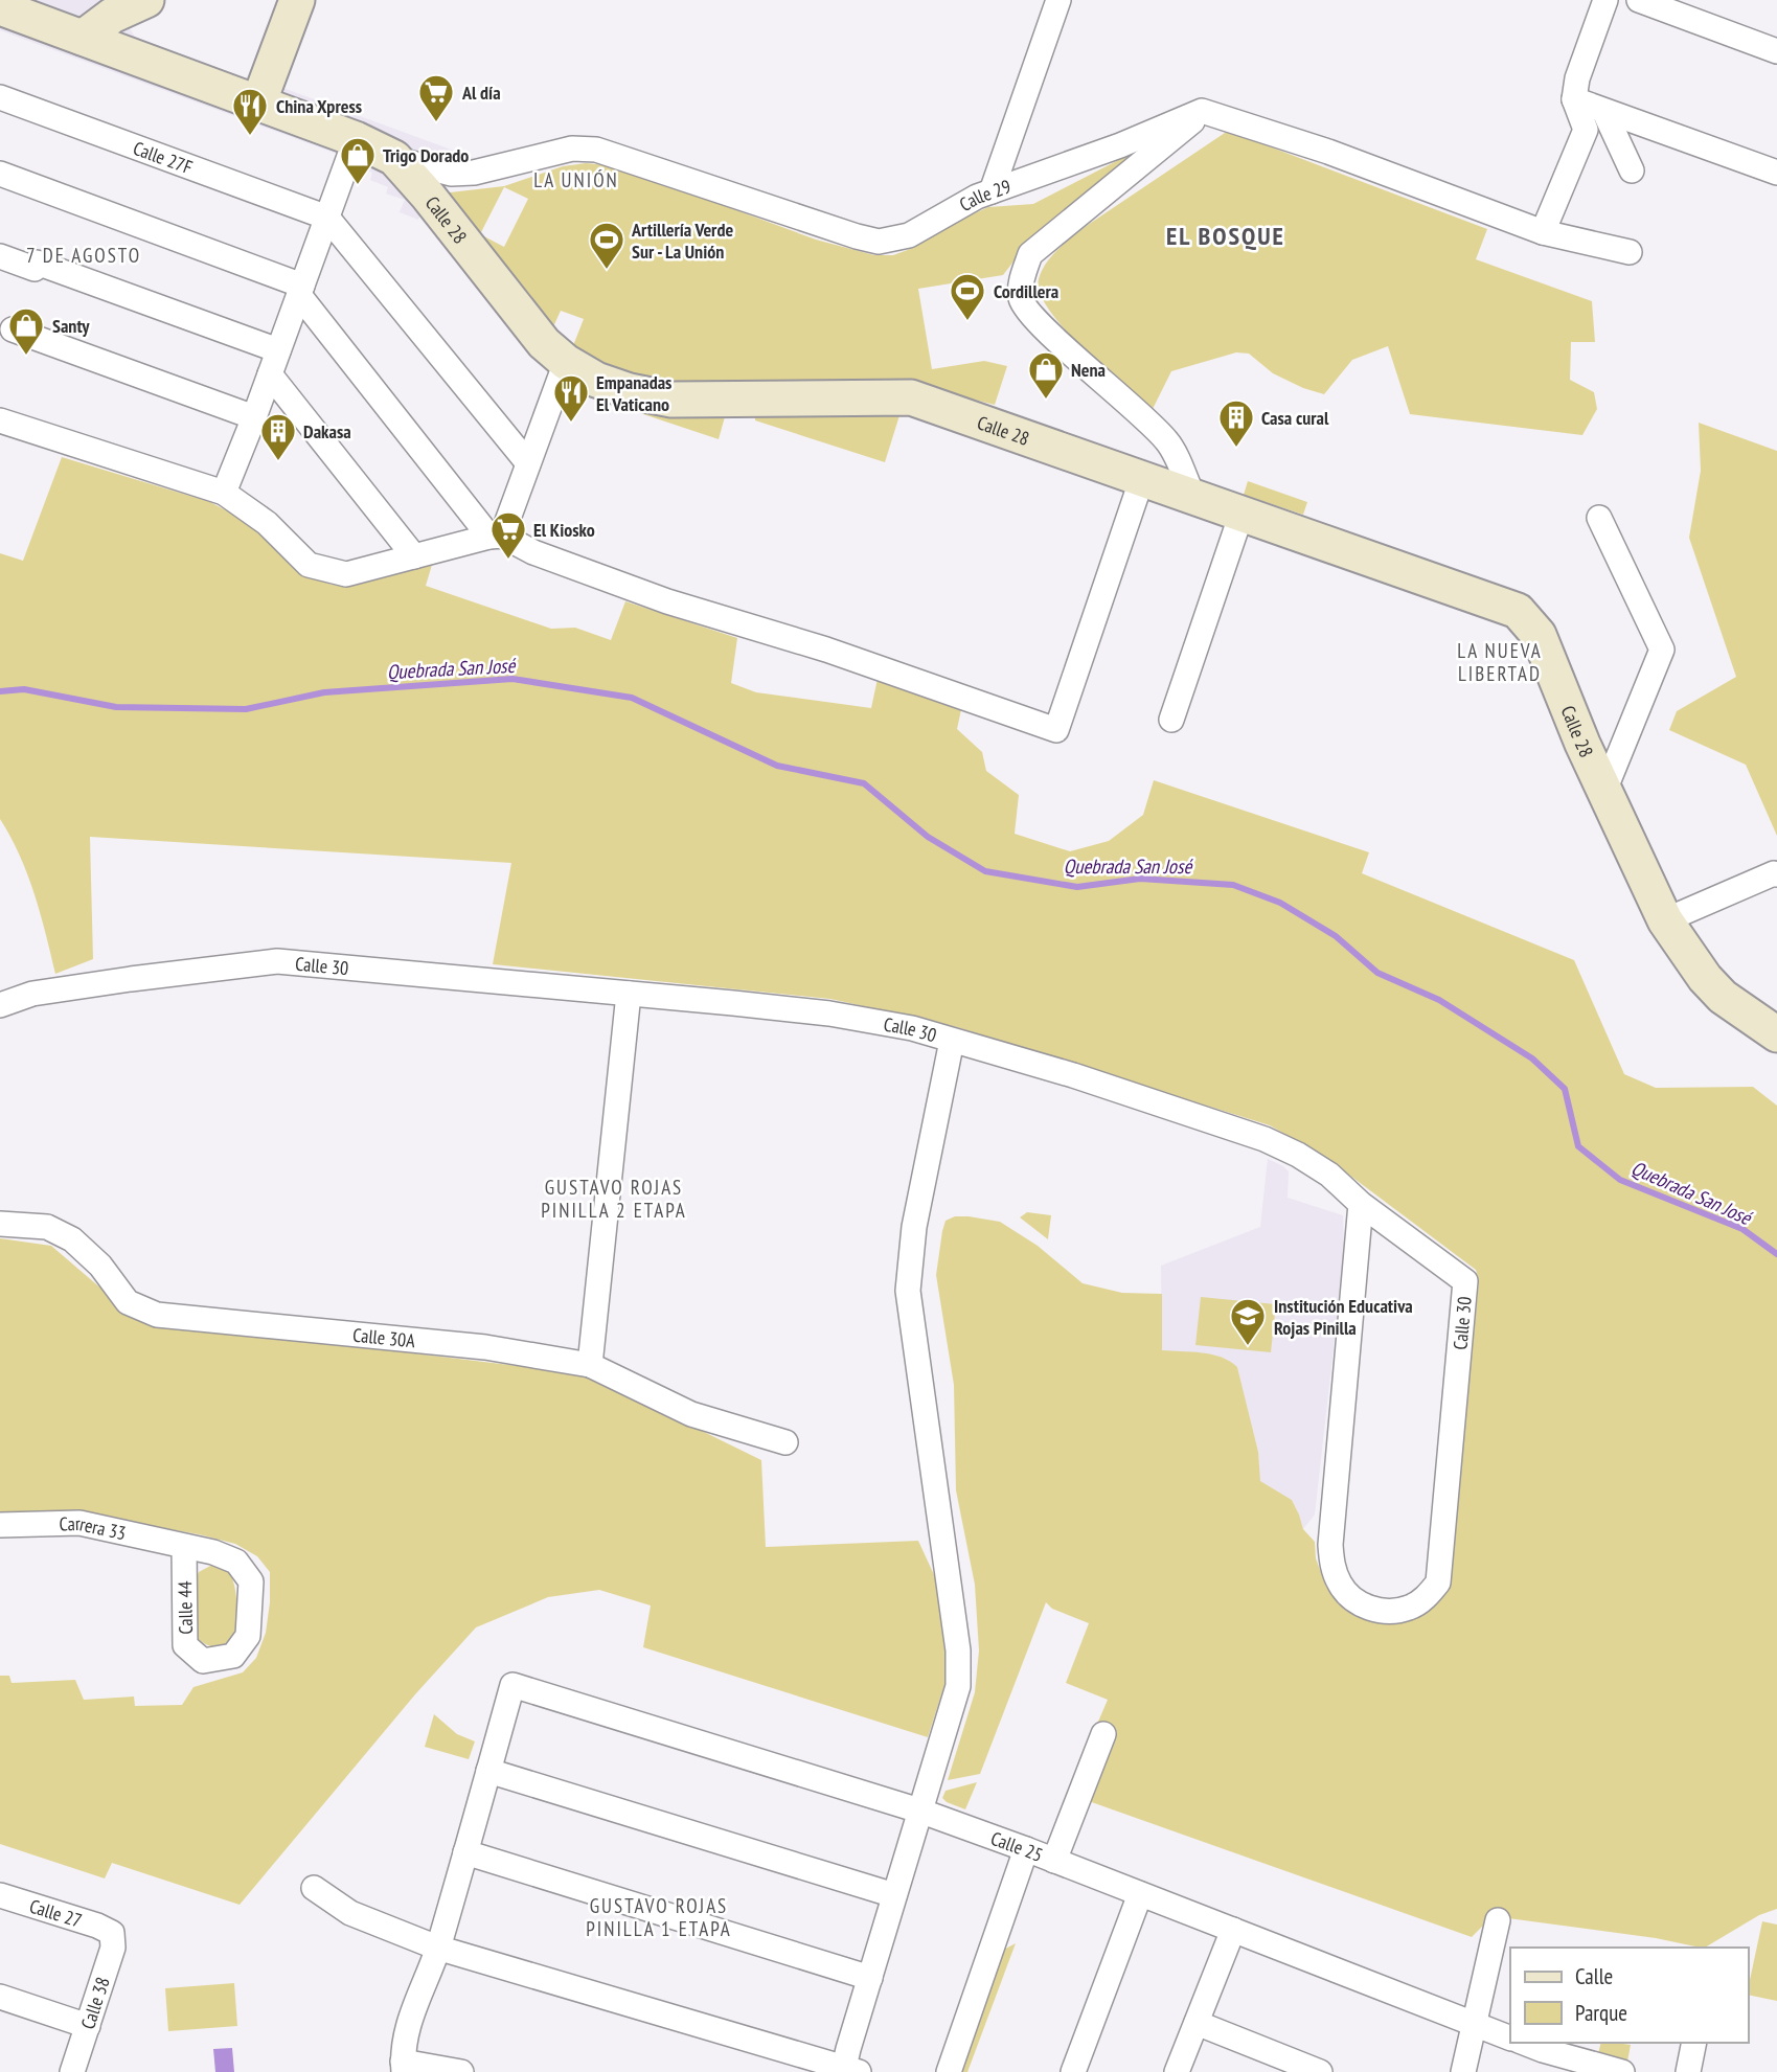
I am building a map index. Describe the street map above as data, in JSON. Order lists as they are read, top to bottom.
{
  "streets": {
    "street": [
      "Calle 27F",
      "Calle 29",
      "Calle 28",
      "Calle 30",
      "Calle 30A",
      "Carrera 33",
      "Calle 44",
      "Calle 25",
      "Calle 27",
      "Calle 38"
    ]
  },
  "crossings": [
    ["Calle 29", "Calle 28"],
    ["Carrera 33", "Calle 44"],
    ["Calle 27", "Calle 38"]
  ],
  "districts": [
    "LA UNIÓN",
    "EL BOSQUE",
    "7 DE AGOSTO",
    "LA NUEVA LIBERTAD",
    "GUSTAVO ROJAS PINILLA 2 ETAPA",
    "GUSTAVO ROJAS PINILLA 1 ETAPA"
  ],
  "water": ["Quebrada San José"],
  "places": {
    "supermarket": ["Al día", "El Kiosko"],
    "restaurant": ["China Xpress", "Empanadas El Vaticano"],
    "shop": ["Trigo Dorado", "Santy", "Nena"],
    "sports": ["Artillería Verde Sur - La Unión", "Cordillera"],
    "building": ["Casa cural", "Dakasa"],
    "school or university": ["Institución Educativa Rojas Pinilla"]
  },
  "legend": ["Calle", "Parque"]
}
